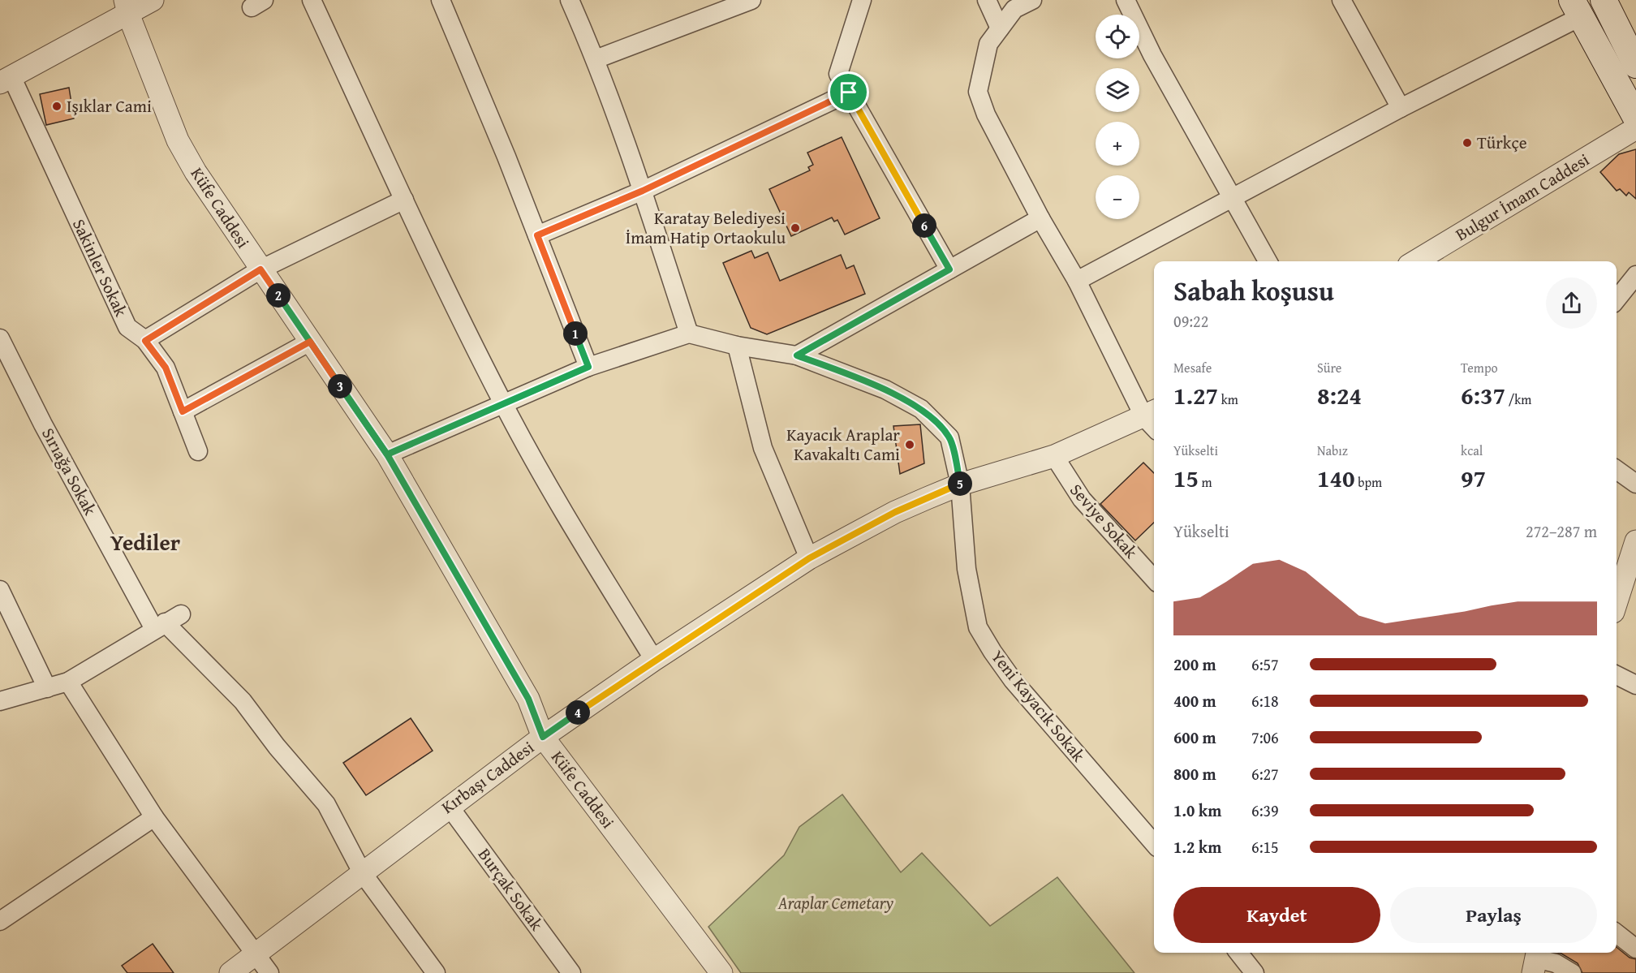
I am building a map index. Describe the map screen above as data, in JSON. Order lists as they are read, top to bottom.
{
  "streets": {
    "street": [
      "Bulgur İmam Caddesi",
      "Küfe Caddesi",
      "Sakinler Sokak",
      "Sırıağa Sokak",
      "Seviye Sokak",
      "Yeni Kayacık Sokak",
      "Kırbaşı Caddesi",
      "Burçak Sokak"
    ]
  },
  "crossings": [
    ["Küfe Caddesi", "Kırbaşı Caddesi"],
    ["Sırıağa Sokak", "Kırbaşı Caddesi"],
    ["Yeni Kayacık Sokak", "Kırbaşı Caddesi"],
    ["Kırbaşı Caddesi", "Burçak Sokak"]
  ],
  "districts": ["Yediler"],
  "parks": ["Araplar Cemetary"],
  "places": [
    "Işıklar Cami",
    "Türkçe",
    "Karatay Belediyesi İmam Hatip Ortaokulu",
    "Kayacık Araplar Kavakaltı Cami"
  ],
  "page": {
    "map_buttons": ["+", "−"],
    "pins": [
      "6",
      "2",
      "1",
      "3",
      "5",
      "4"
    ],
    "heading": ["Sabah koşusu", "09:22"],
    "stats": [
      ["Mesafe", "1.27 km"],
      ["Süre", "8:24"],
      ["Tempo", "6:37 /km"],
      ["Yükselti", "15 m"],
      ["Nabız", "140 bpm"],
      ["kcal", "97"]
    ],
    "chart": ["Yükselti", "272–287 m"],
    "list": [
      {
        "name": "200 m",
        "note": "6:57"
      },
      {
        "name": "400 m",
        "note": "6:18"
      },
      {
        "name": "600 m",
        "note": "7:06"
      },
      {
        "name": "800 m",
        "note": "6:27"
      },
      {
        "name": "1.0 km",
        "note": "6:39"
      },
      {
        "name": "1.2 km",
        "note": "6:15"
      }
    ],
    "buttons": ["Kaydet", "Paylaş"]
  }
}
